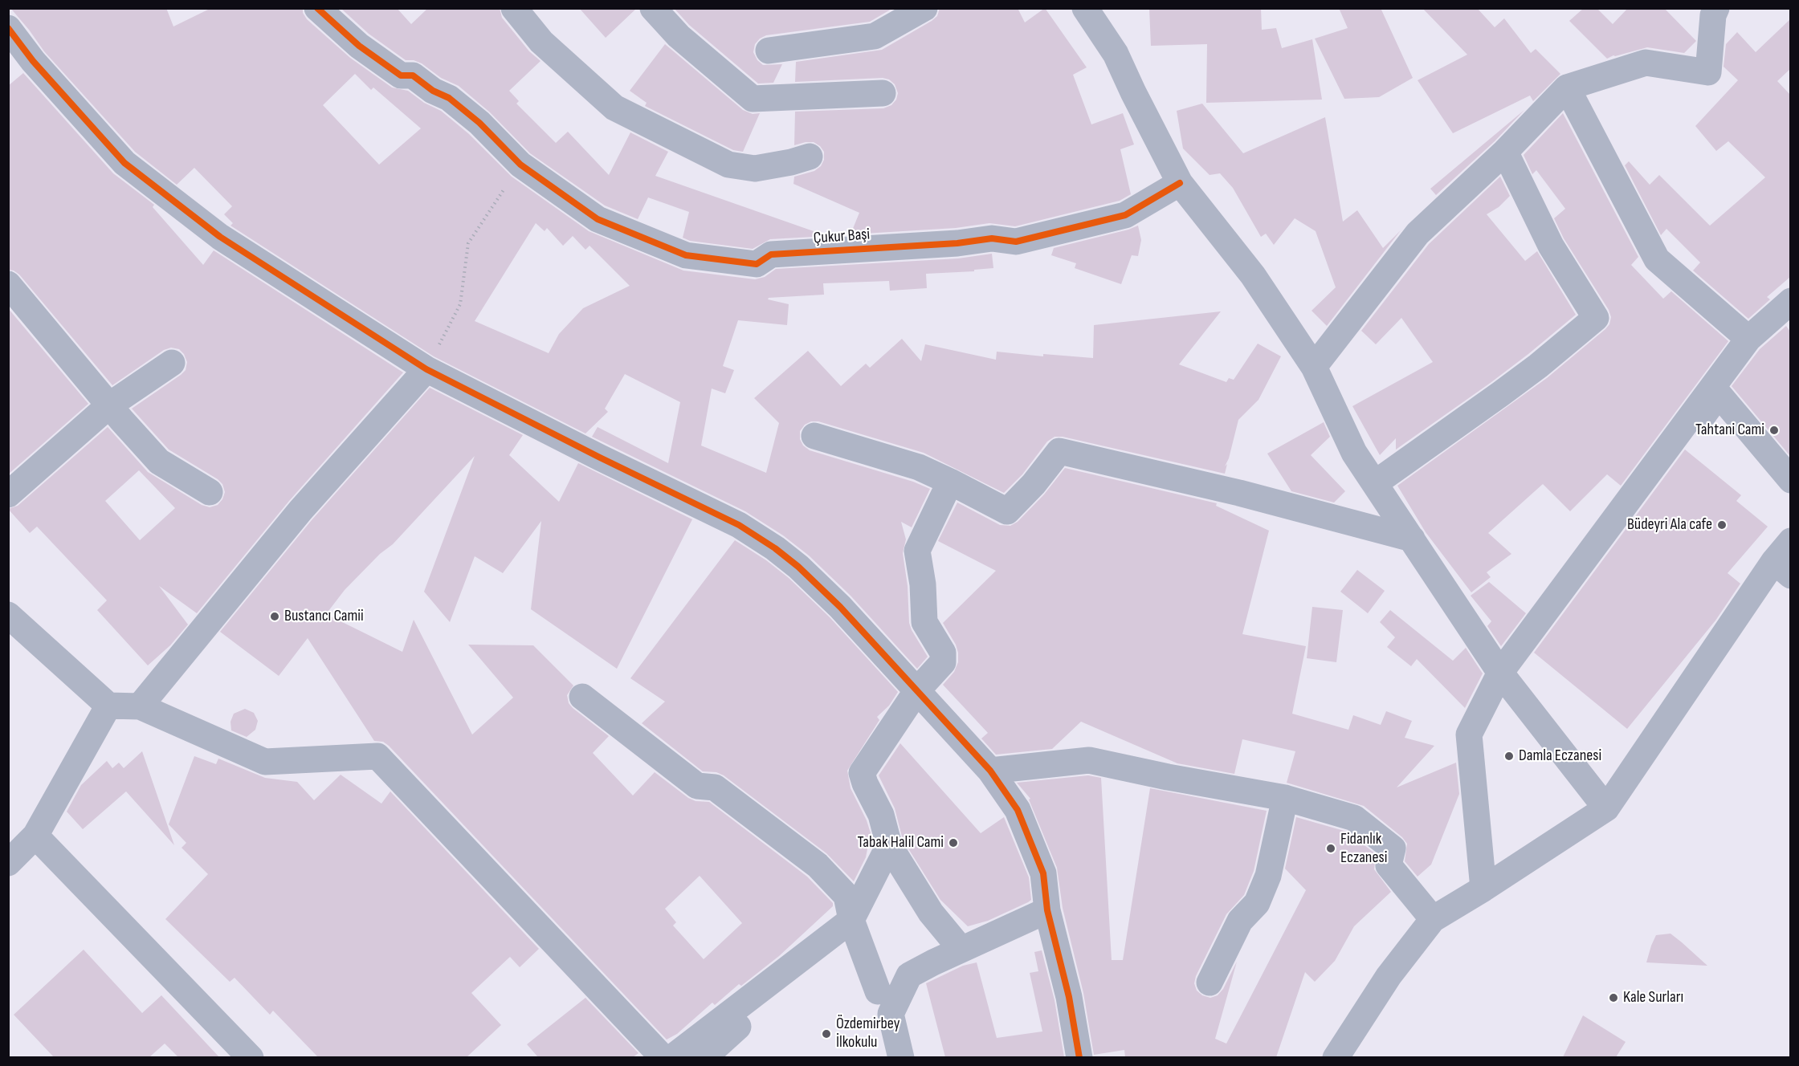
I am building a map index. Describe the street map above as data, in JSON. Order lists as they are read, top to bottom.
{
  "streets": {
    "street": ["Çukur Başi"]
  },
  "places": [
    "Tahtani Cami",
    "Büdeyri Ala cafe",
    "Bustancı Camii",
    "Damla Eczanesi",
    "Tabak Halil Cami",
    "Fidanlık Eczanesi",
    "Kale Surları",
    "Özdemirbey İlkokulu"
  ]
}
